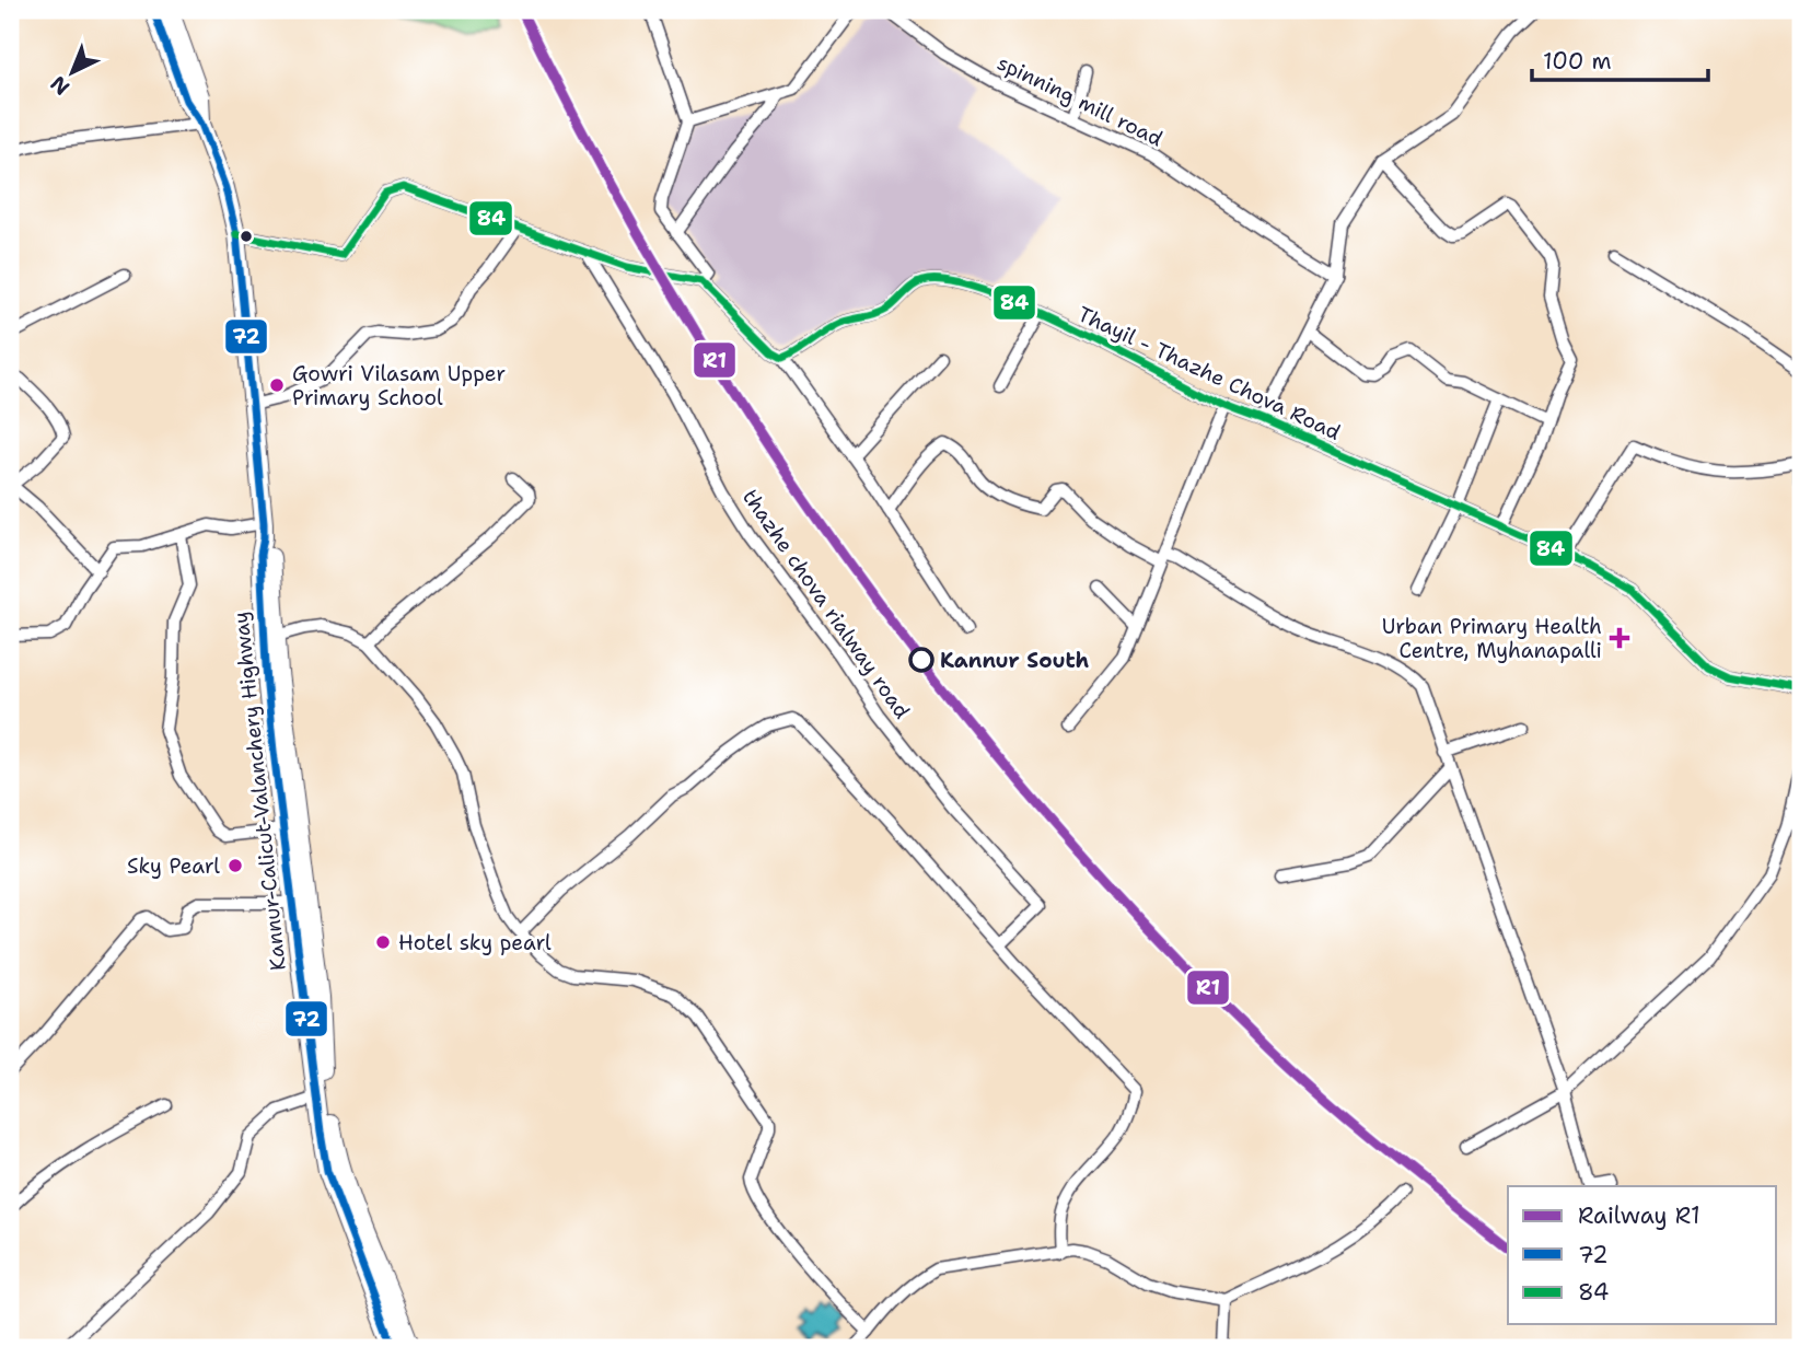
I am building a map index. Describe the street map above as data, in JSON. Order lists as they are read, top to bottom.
{
  "streets": {
    "highway": ["Kannur-Calicut-Valanchery Highway"],
    "street": ["spinning mill road", "Thayil - Thazhe Chova Road", "thazhe chova rialway road"]
  },
  "places": {
    "other": [
      "Gowri Vilasam Upper Primary School",
      "Kannur South",
      "Sky Pearl",
      "Hotel sky pearl"
    ],
    "health": ["Urban Primary Health Centre, Myhanapalli"]
  },
  "lines": ["rail line R1", "transit line 72", "transit line 84"],
  "legend": ["Railway R1", "72", "84"],
  "scale_bar": "100 m",
  "north": "bottom left"
}
